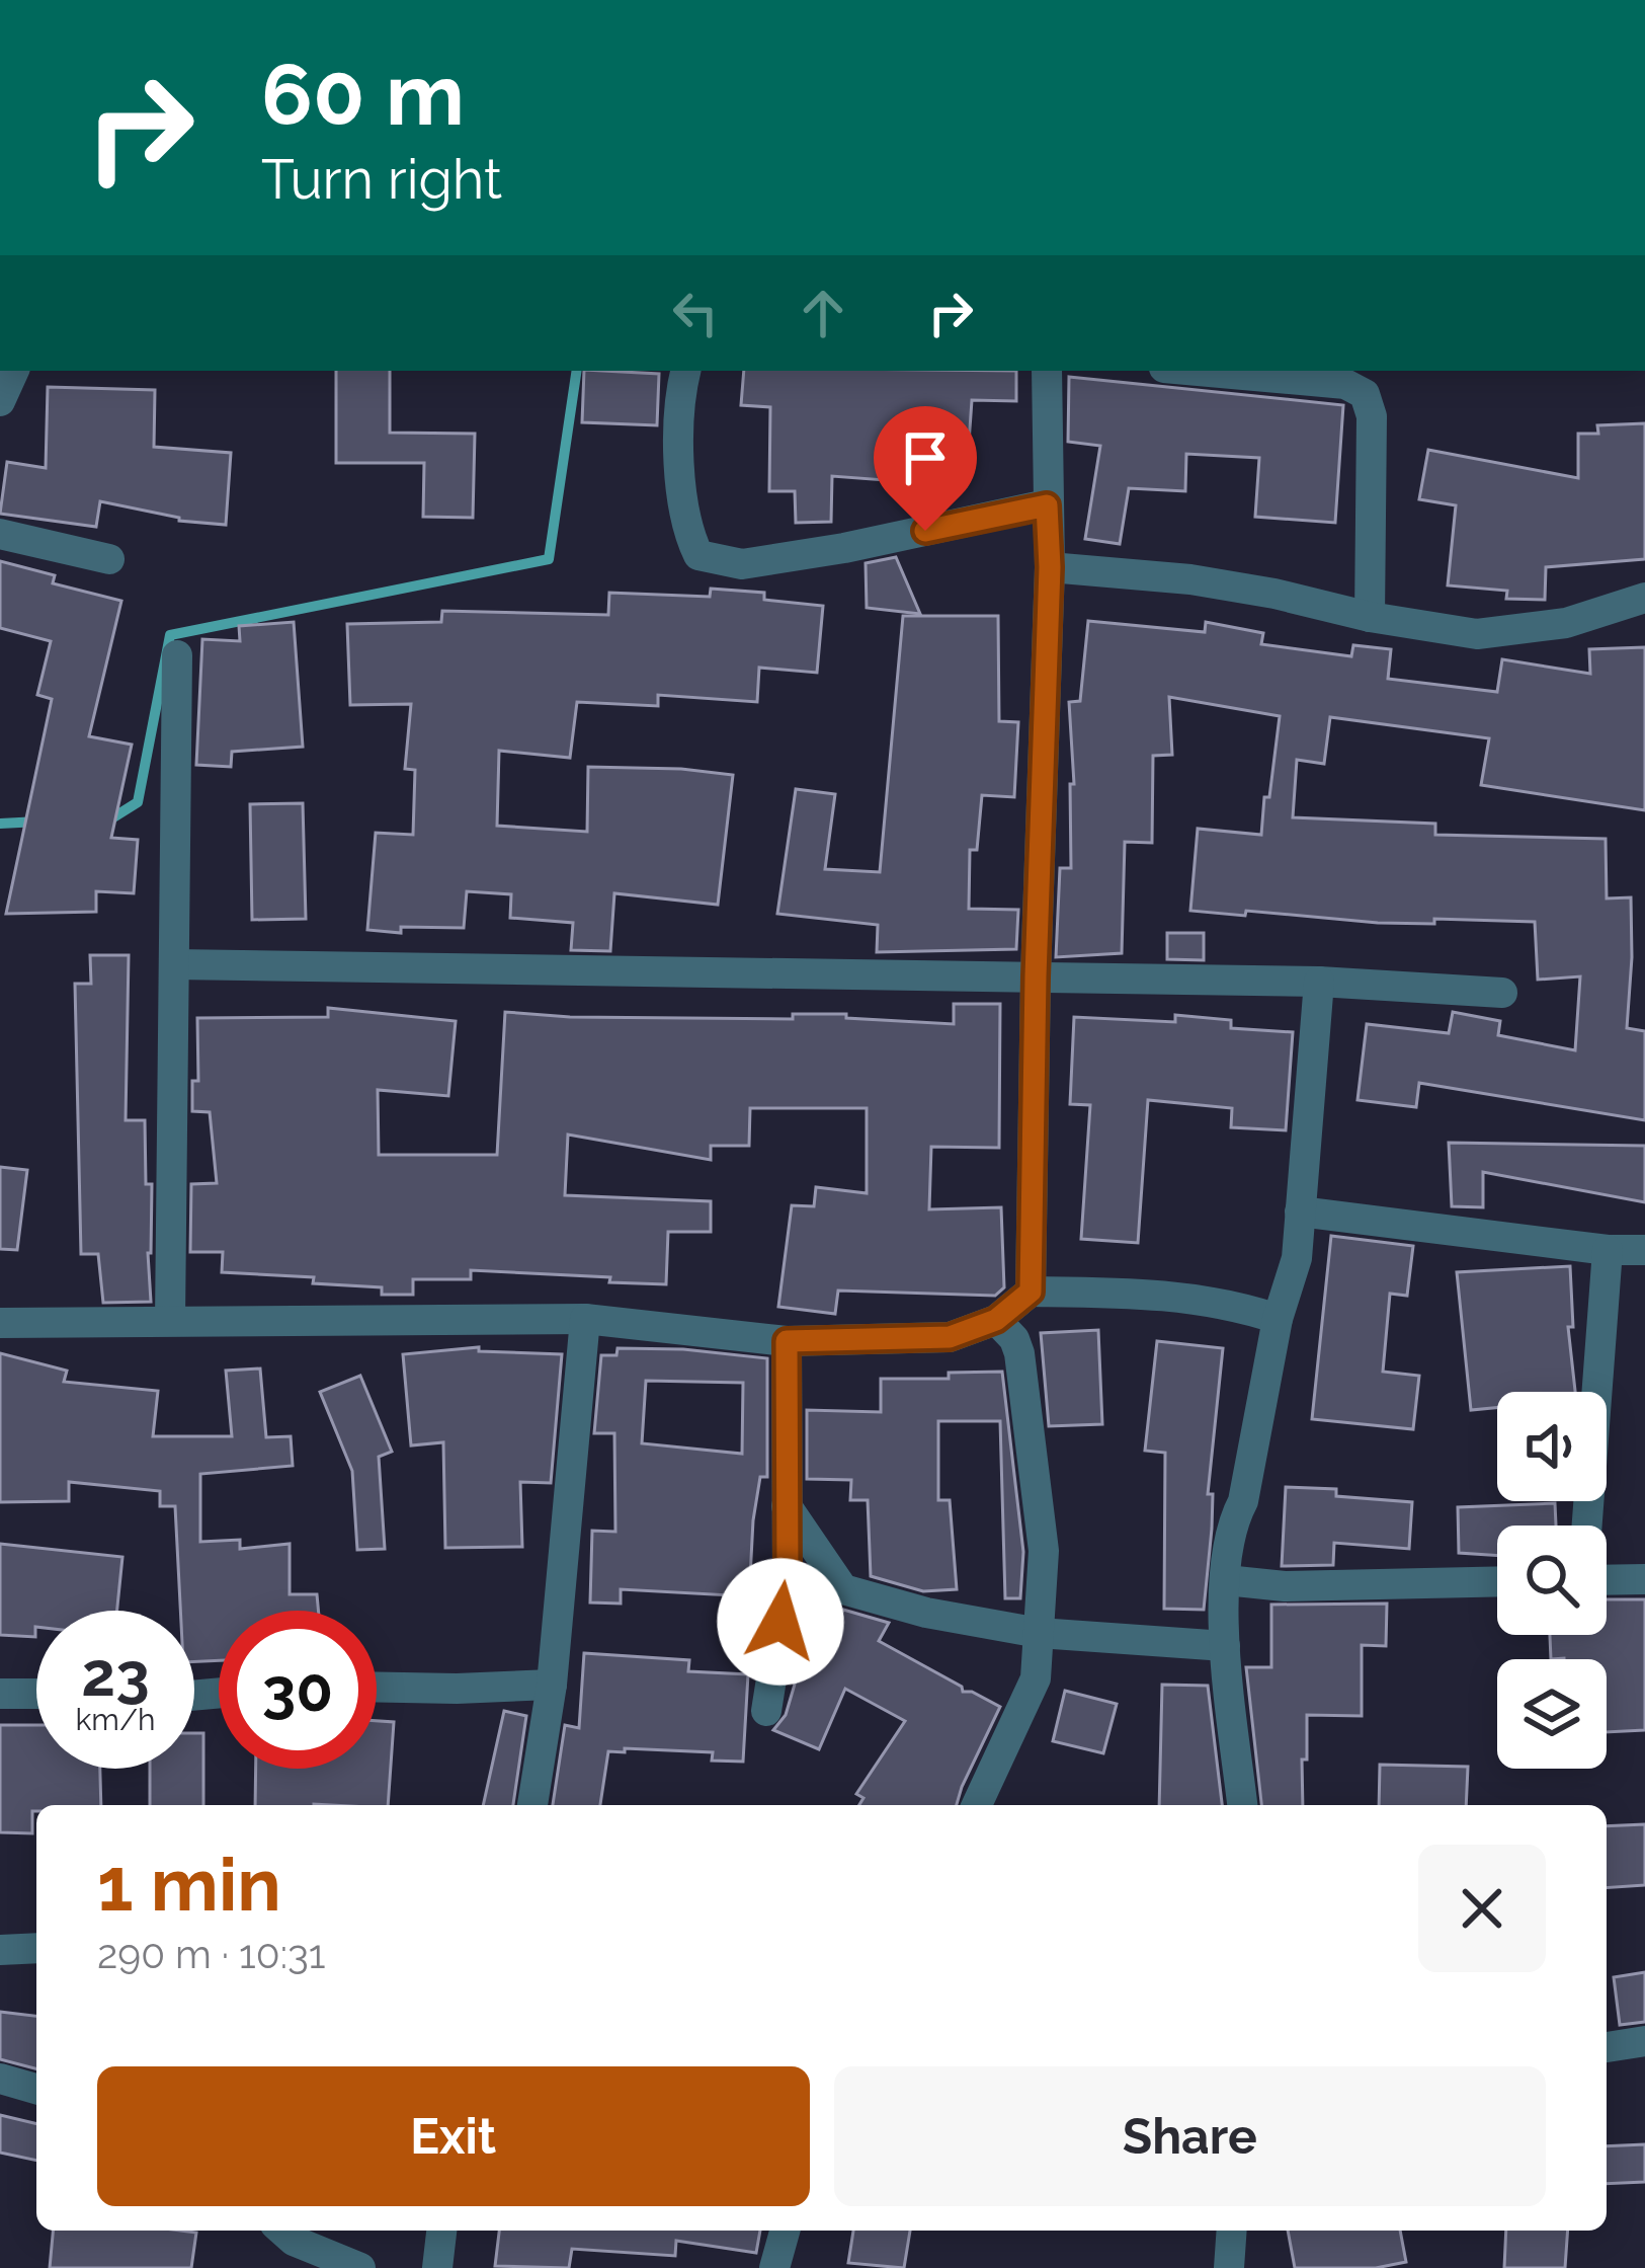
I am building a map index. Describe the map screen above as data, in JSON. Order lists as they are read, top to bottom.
{
  "page": {
    "turn": ["60 m", "Turn right"],
    "speed": "23 km/h",
    "limit": "30",
    "heading": ["1 min", "290 m · 10:31"],
    "buttons": ["Exit", "Share"]
  }
}
